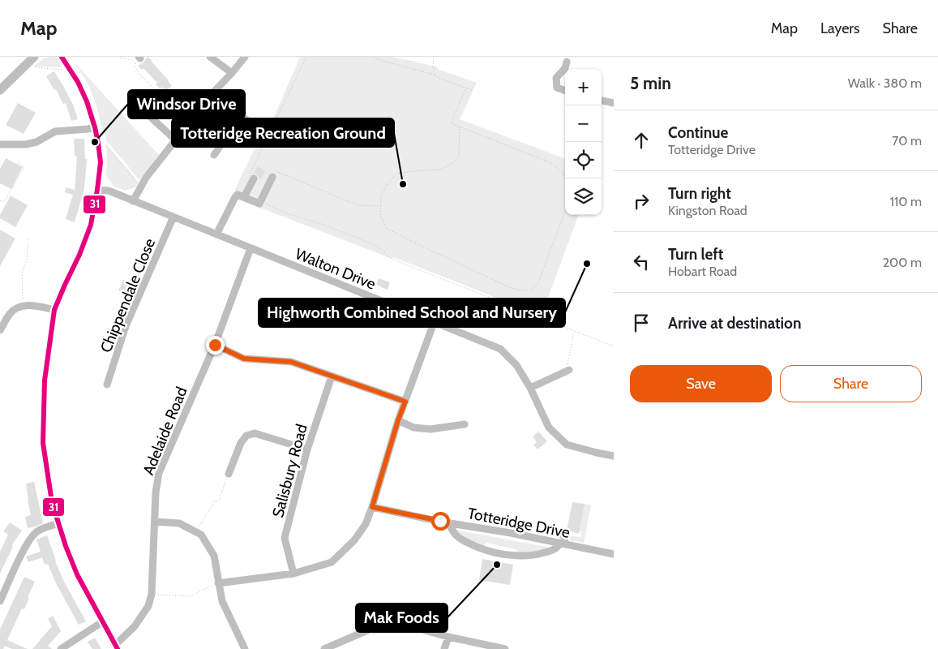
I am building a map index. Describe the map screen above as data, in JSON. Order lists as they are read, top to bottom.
{
  "streets": {
    "street": [
      "Walton Drive",
      "Chippendale Close",
      "Adelaide Road",
      "Salisbury Road",
      "Totteridge Drive"
    ]
  },
  "crossings": [
    ["Walton Drive", "Chippendale Close"],
    ["Walton Drive", "Adelaide Road"]
  ],
  "places": [
    "Windsor Drive",
    "Totteridge Recreation Ground",
    "Highworth Combined School and Nursery",
    "Mak Foods"
  ],
  "lines": ["transit line 31"],
  "page": {
    "header": "Map",
    "nav": ["Map", "Layers", "Share"],
    "heading": ["5 min", "Walk · 380 m"],
    "map_buttons": ["+", "−"],
    "list": [
      ["Continue", "Totteridge Drive", "70 m"],
      ["Turn right", "Kingston Road", "110 m"],
      ["Turn left", "Hobart Road", "200 m"],
      "Arrive at destination"
    ],
    "buttons": ["Save", "Share"]
  }
}
